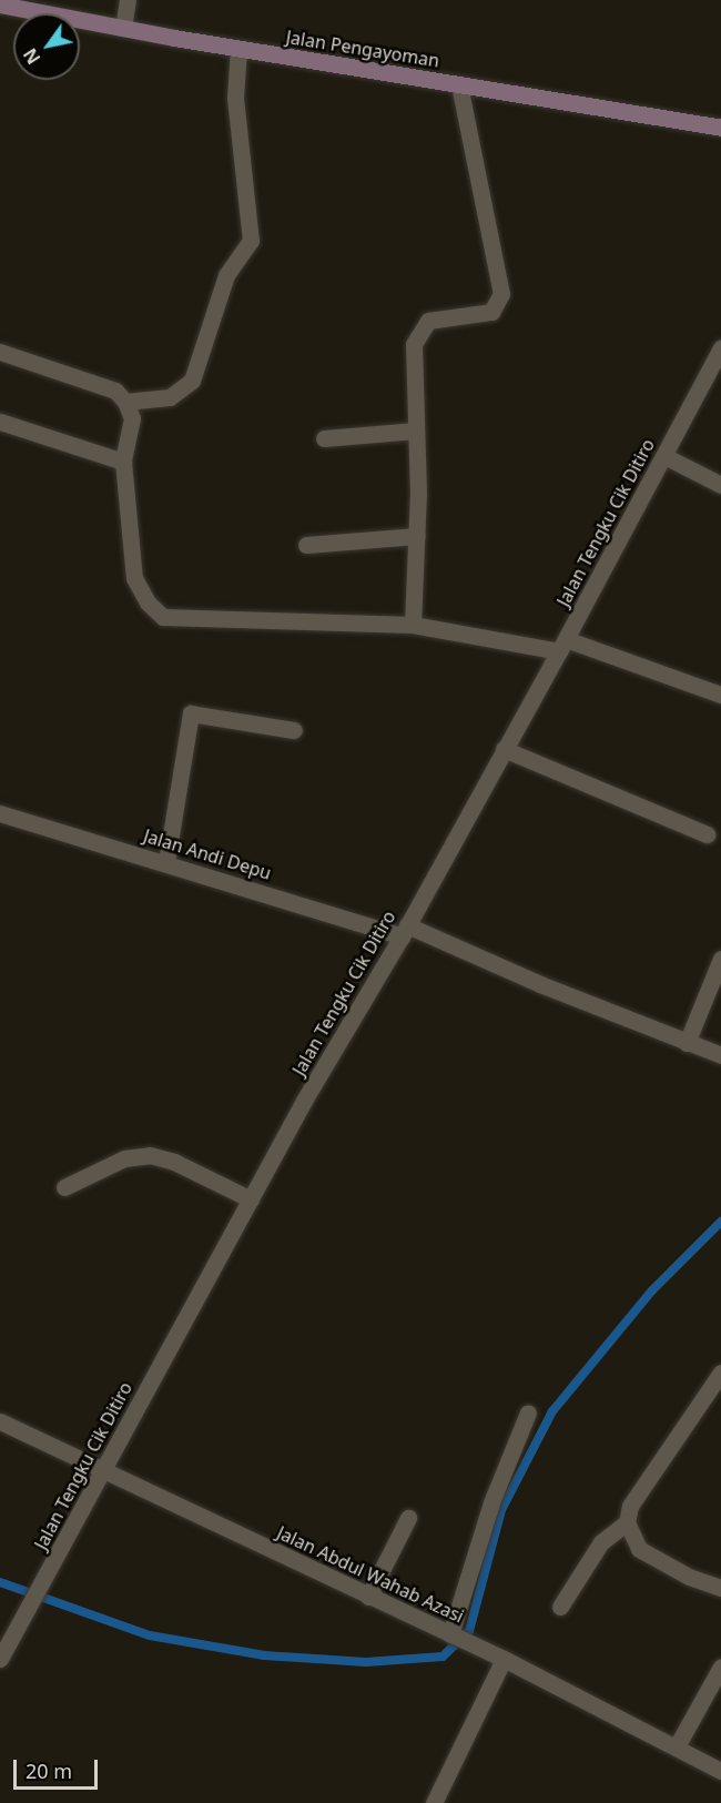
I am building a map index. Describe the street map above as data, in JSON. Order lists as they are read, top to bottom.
{
  "streets": {
    "street": [
      "Jalan Pengayoman",
      "Jalan Tengku Cik Ditiro",
      "Jalan Andi Depu",
      "Jalan Abdul Wahab Azasi"
    ]
  },
  "crossings": [
    ["Jalan Tengku Cik Ditiro", "Jalan Andi Depu"],
    ["Jalan Tengku Cik Ditiro", "Jalan Abdul Wahab Azasi"]
  ],
  "scale_bar": "20 m",
  "north": "bottom left"
}
